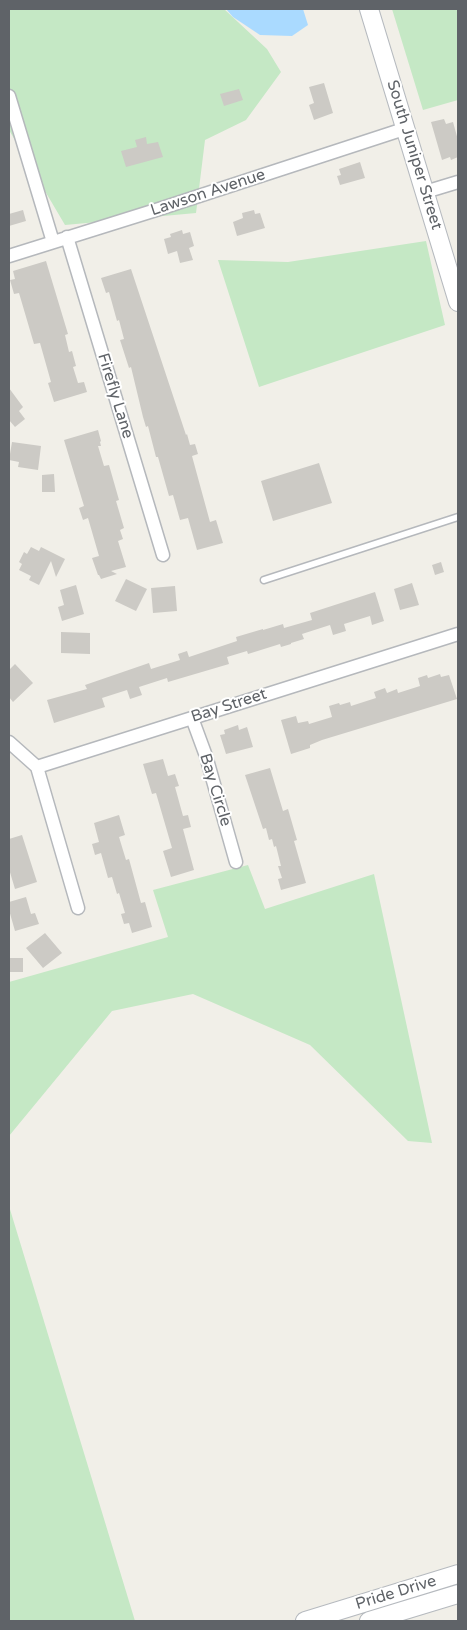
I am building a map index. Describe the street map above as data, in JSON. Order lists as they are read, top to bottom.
{
  "streets": {
    "street": [
      "South Juniper Street",
      "Lawson Avenue",
      "Firefly Lane",
      "Bay Street",
      "Bay Circle",
      "Pride Drive"
    ]
  },
  "crossings": [
    ["South Juniper Street", "Lawson Avenue"],
    ["Lawson Avenue", "Firefly Lane"],
    ["Bay Street", "Bay Circle"]
  ]
}
